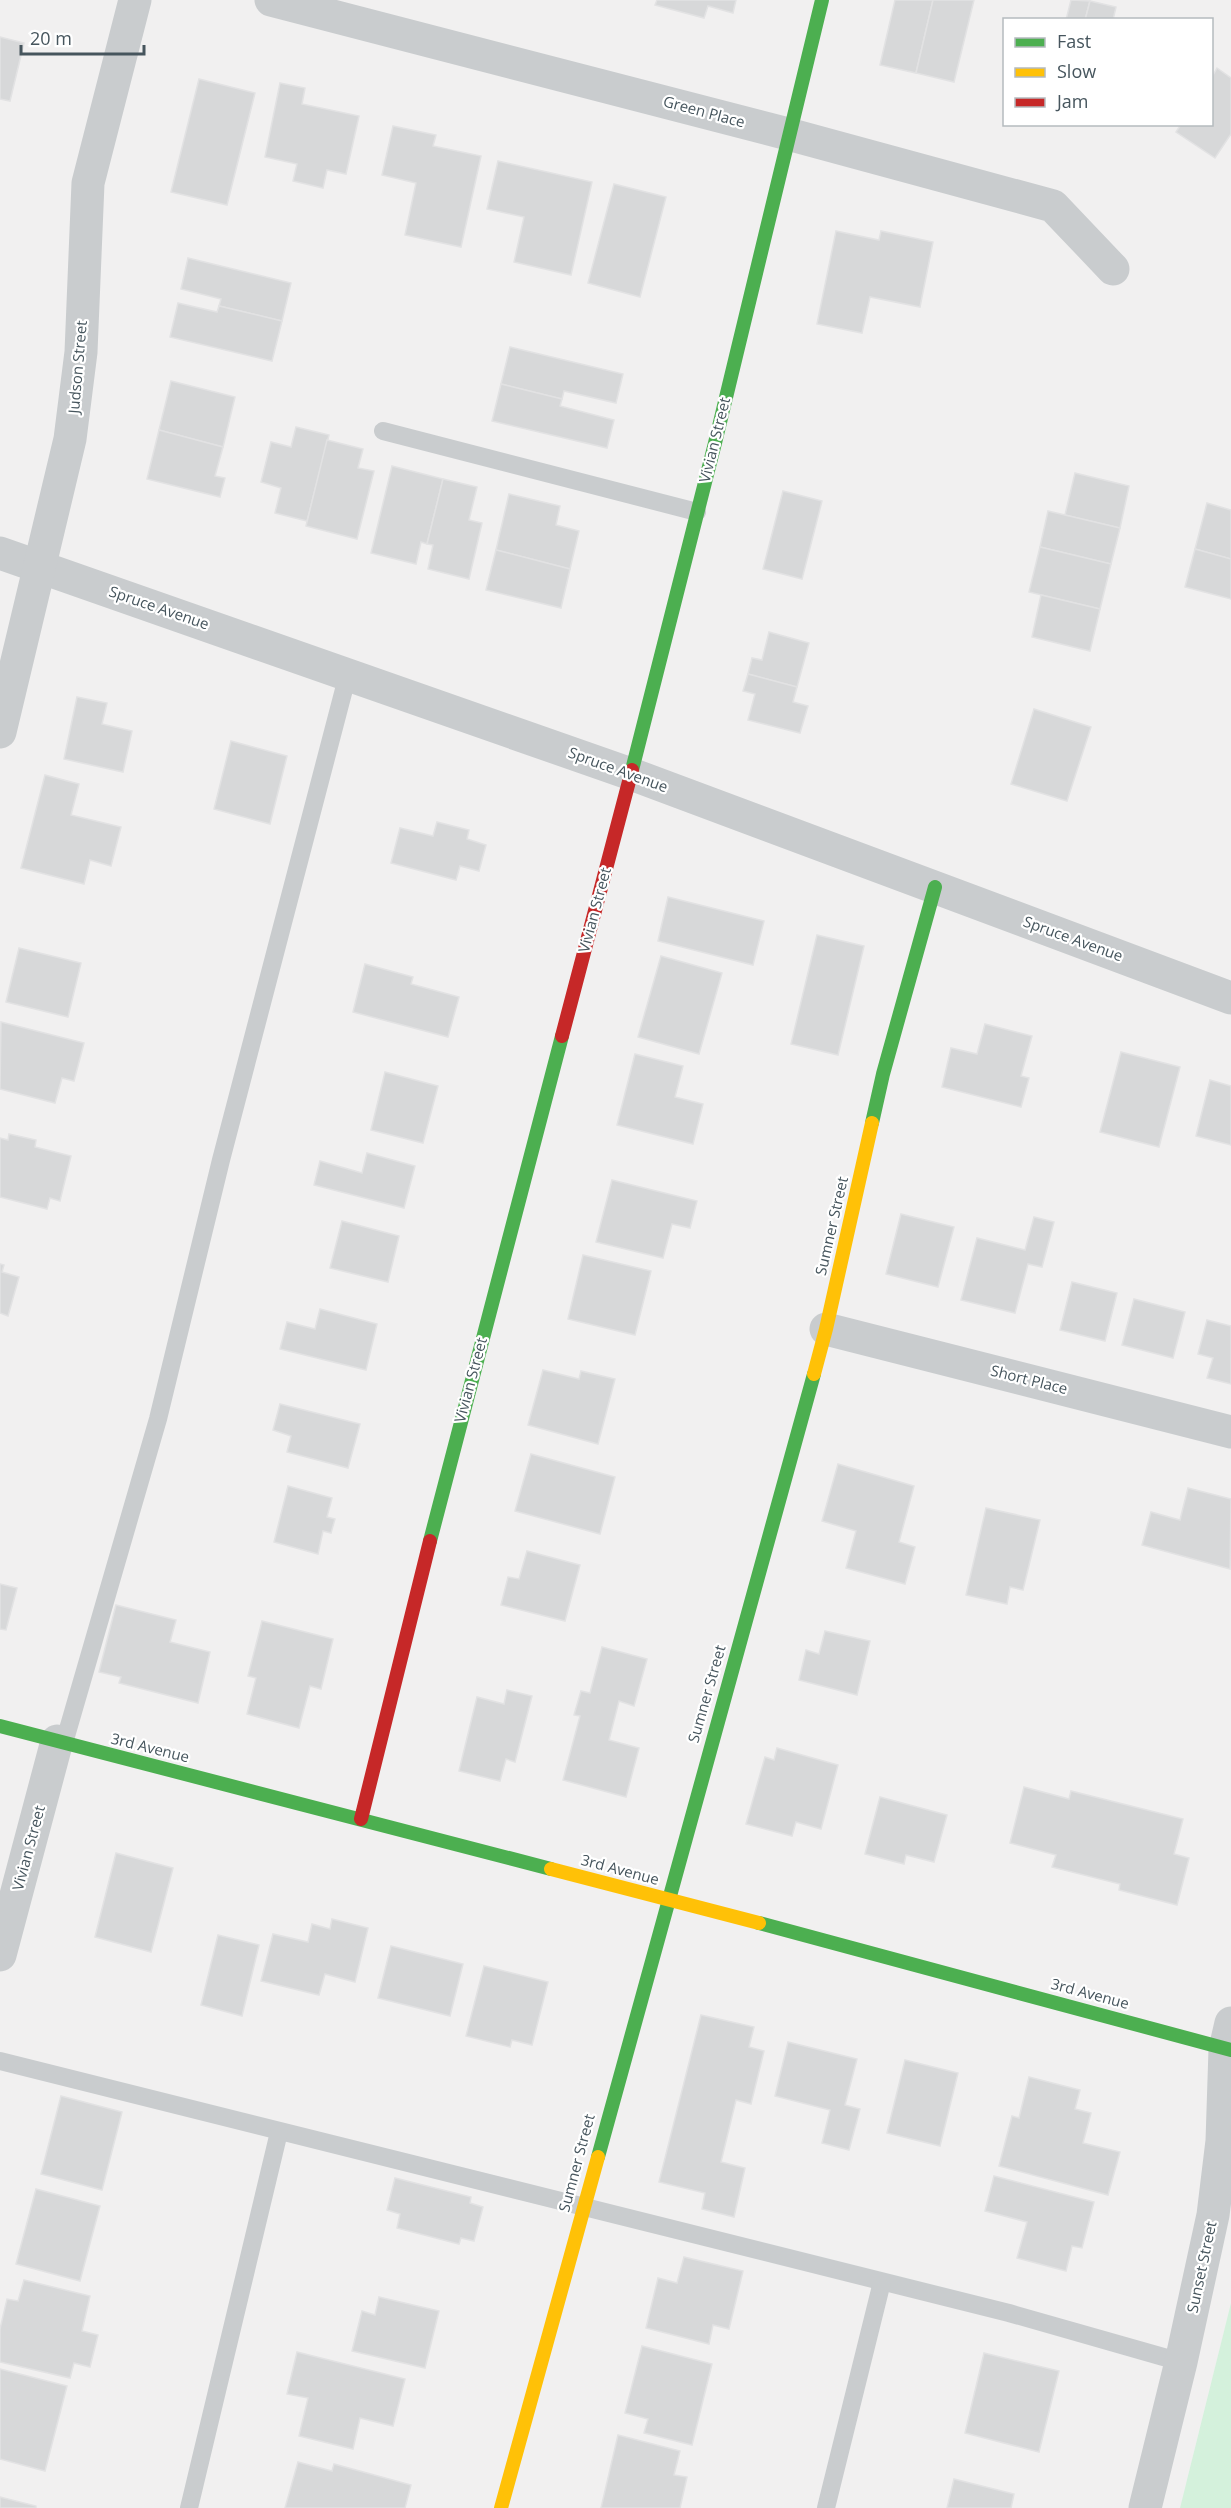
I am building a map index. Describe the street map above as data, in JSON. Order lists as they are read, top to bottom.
{
  "streets": {
    "street": [
      "Green Place",
      "Judson Street",
      "Vivian Street",
      "Spruce Avenue",
      "Sumner Street",
      "Short Place",
      "3rd Avenue",
      "Sunset Street"
    ]
  },
  "crossings": [
    ["Green Place", "Vivian Street"],
    ["Judson Street", "Spruce Avenue"],
    ["Vivian Street", "Spruce Avenue"],
    ["Vivian Street", "3rd Avenue"],
    ["Spruce Avenue", "Sumner Street"],
    ["Sumner Street", "Short Place"],
    ["Sumner Street", "3rd Avenue"],
    ["3rd Avenue", "Sunset Street"]
  ],
  "legend": ["Fast", "Slow", "Jam"],
  "scale_bar": "20 m"
}
